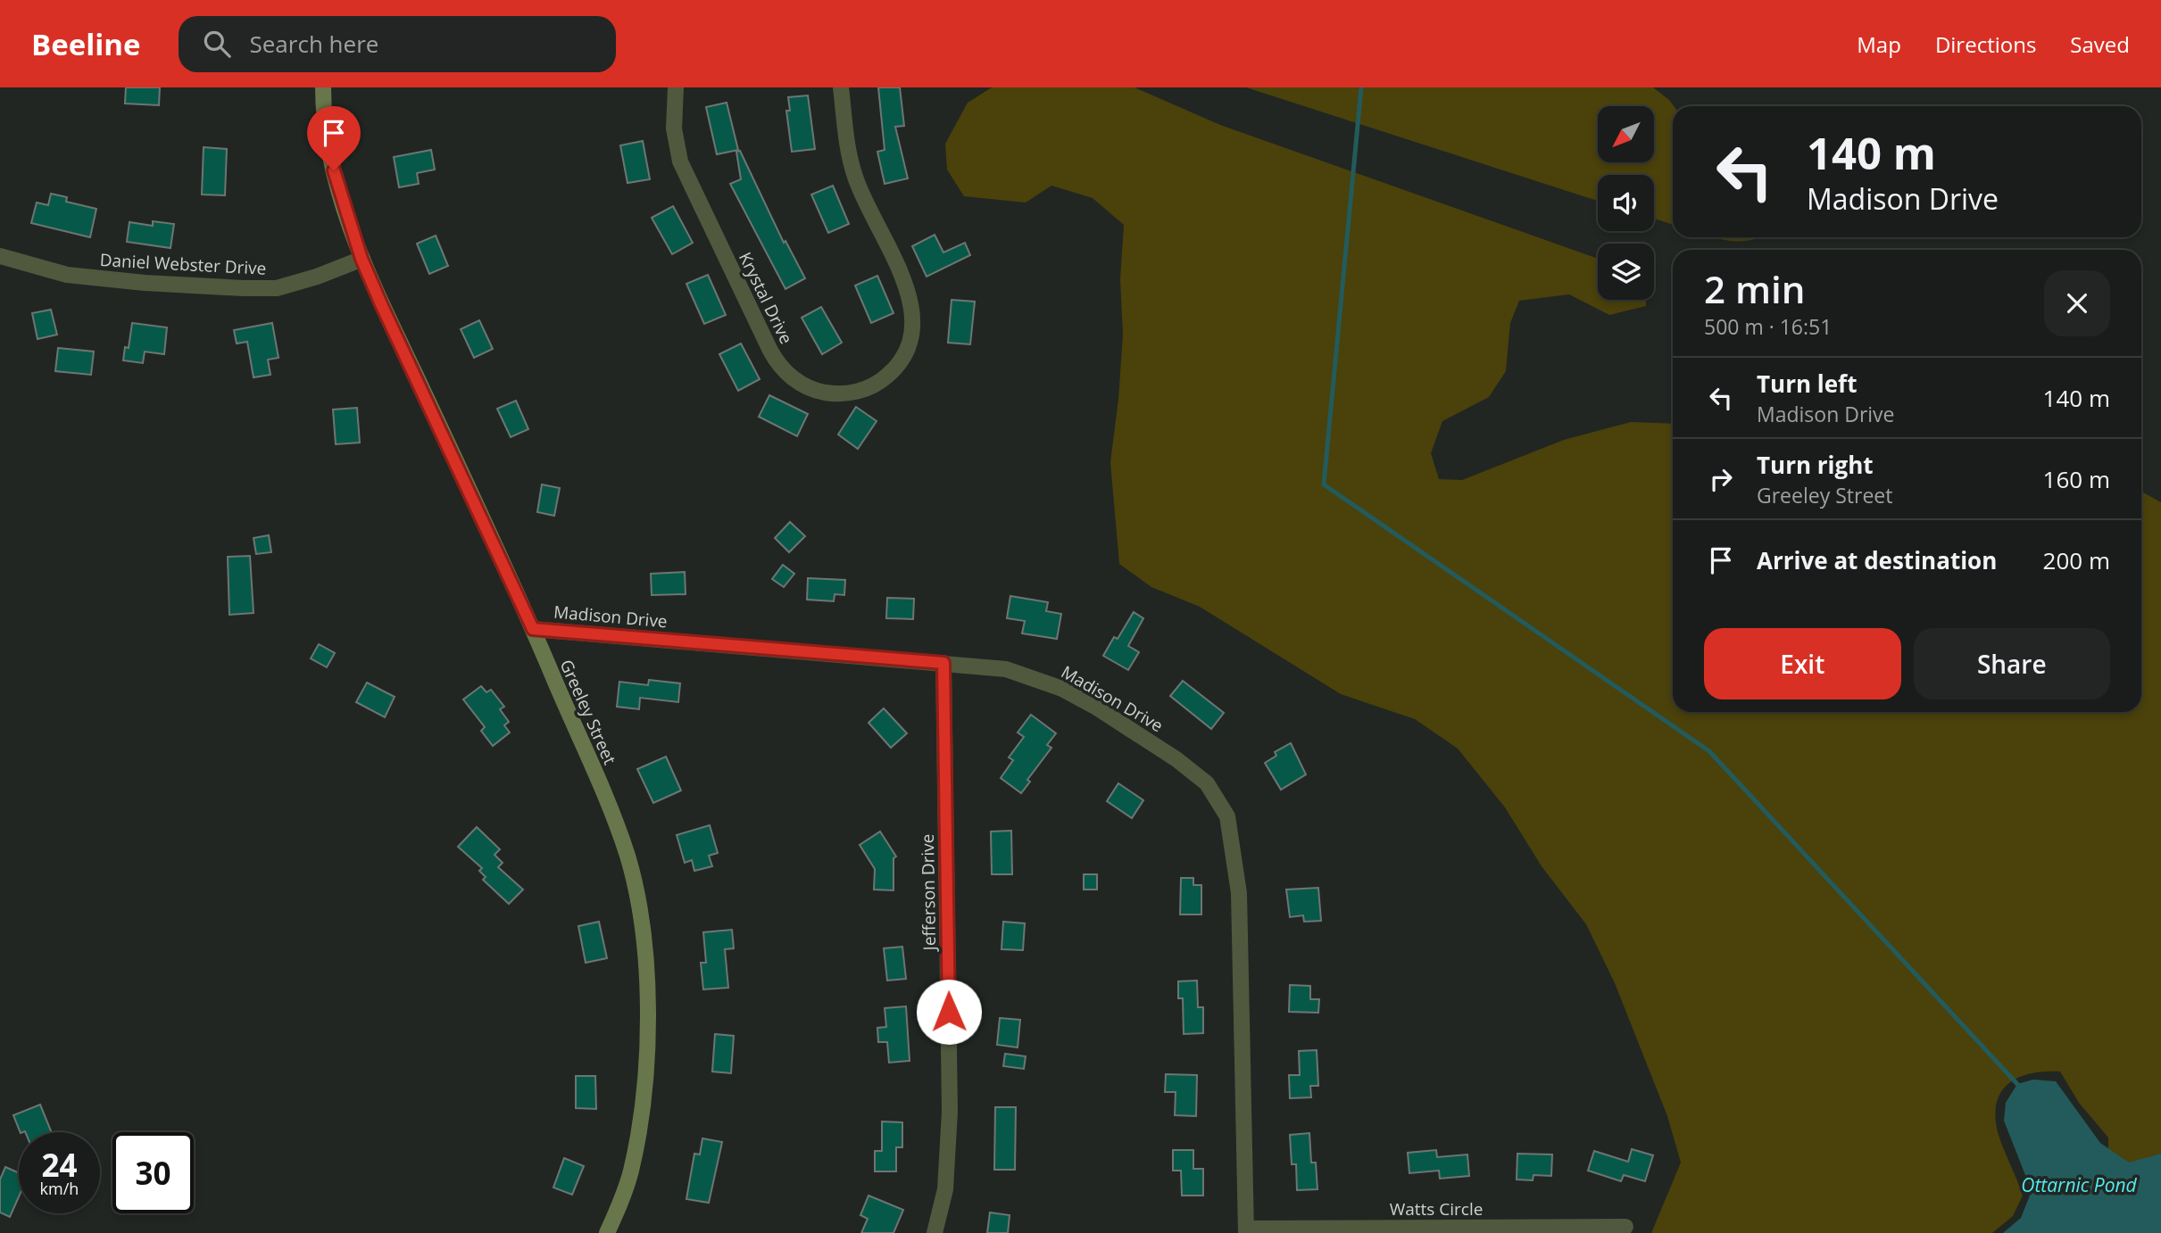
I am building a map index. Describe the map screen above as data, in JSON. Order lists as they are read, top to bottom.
{
  "streets": {
    "street": [
      "Daniel Webster Drive",
      "Krystal Drive",
      "Madison Drive",
      "Greeley Street",
      "Jefferson Drive",
      "Watts Circle"
    ]
  },
  "crossings": [
    ["Daniel Webster Drive", "Greeley Street"],
    ["Madison Drive", "Greeley Street"],
    ["Madison Drive", "Jefferson Drive"],
    ["Madison Drive", "Watts Circle"]
  ],
  "water": ["Ottarnic Pond"],
  "north": "bottom left",
  "page": {
    "header": "Beeline",
    "search": "Search here",
    "nav": ["Map", "Directions", "Saved"],
    "turn": ["140 m", "Madison Drive"],
    "heading": ["2 min", "500 m · 16:51"],
    "list": [
      {
        "name": "Turn left",
        "note": "Madison Drive",
        "value": "140 m"
      },
      {
        "name": "Turn right",
        "note": "Greeley Street",
        "value": "160 m"
      },
      {
        "name": "Arrive at destination",
        "value": "200 m"
      }
    ],
    "buttons": ["Exit", "Share"],
    "speed": "24 km/h",
    "limit": "30"
  }
}
